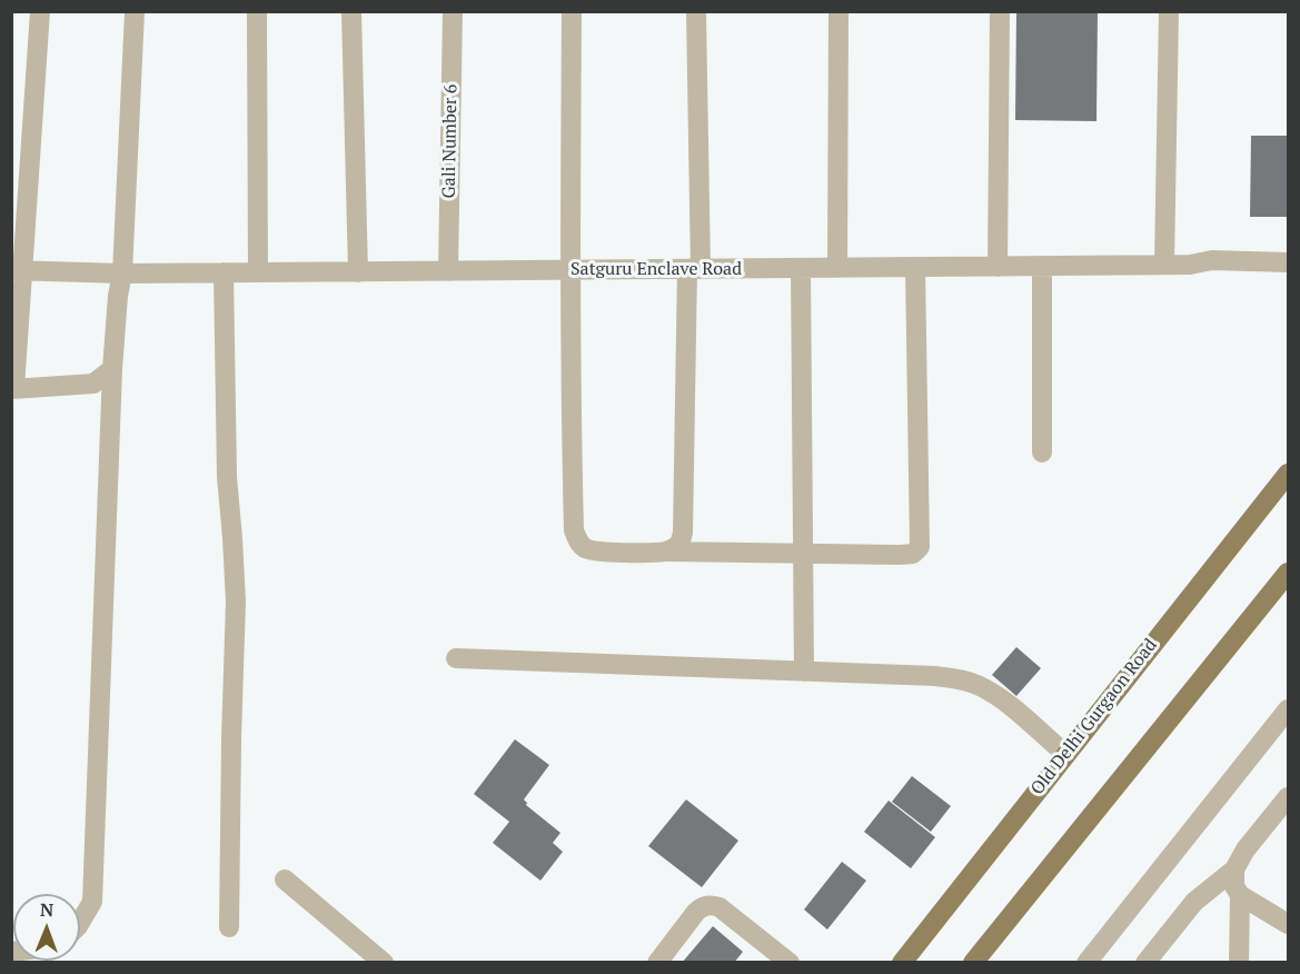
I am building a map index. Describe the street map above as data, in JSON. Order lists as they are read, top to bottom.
{
  "streets": {
    "main road": ["Old Delhi Gurgaon Road"],
    "street": ["Gali Number 6", "Satguru Enclave Road"]
  },
  "crossings": [
    ["Gali Number 6", "Satguru Enclave Road"]
  ],
  "north": "top"
}
